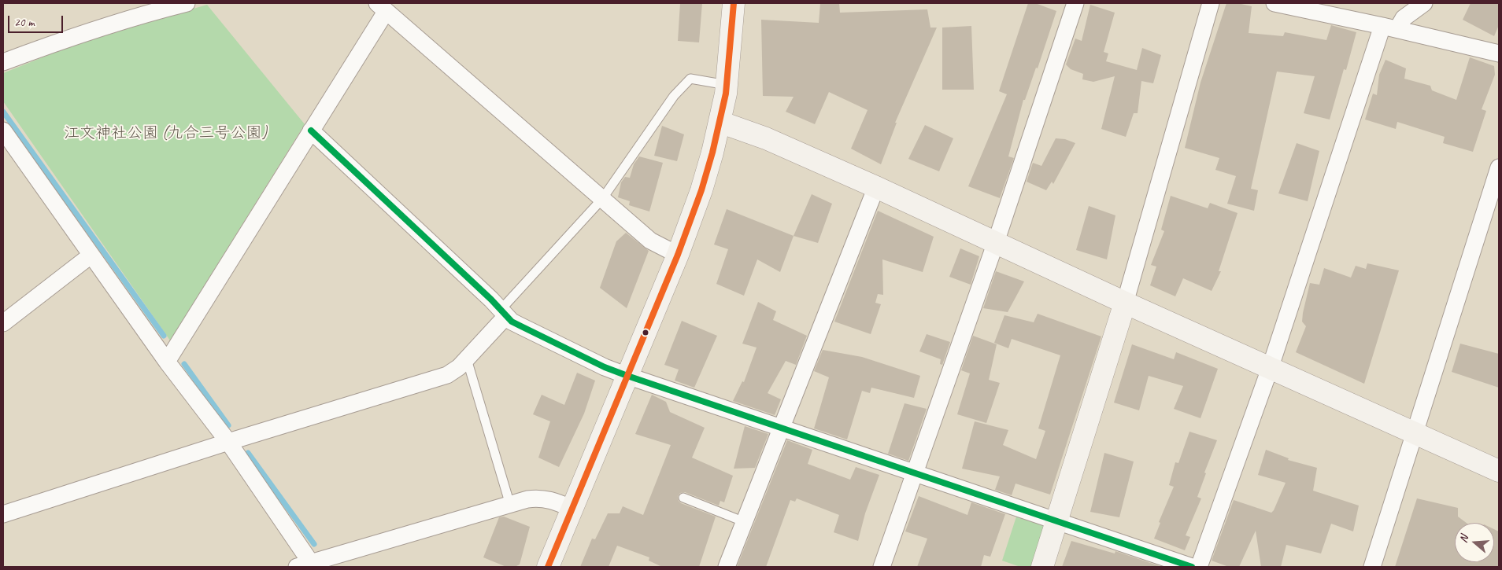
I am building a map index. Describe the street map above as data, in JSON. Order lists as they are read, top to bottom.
{
  "parks": ["江文神社公園 (九合三号公園)"],
  "scale_bar": "20 m",
  "north": "left"
}
